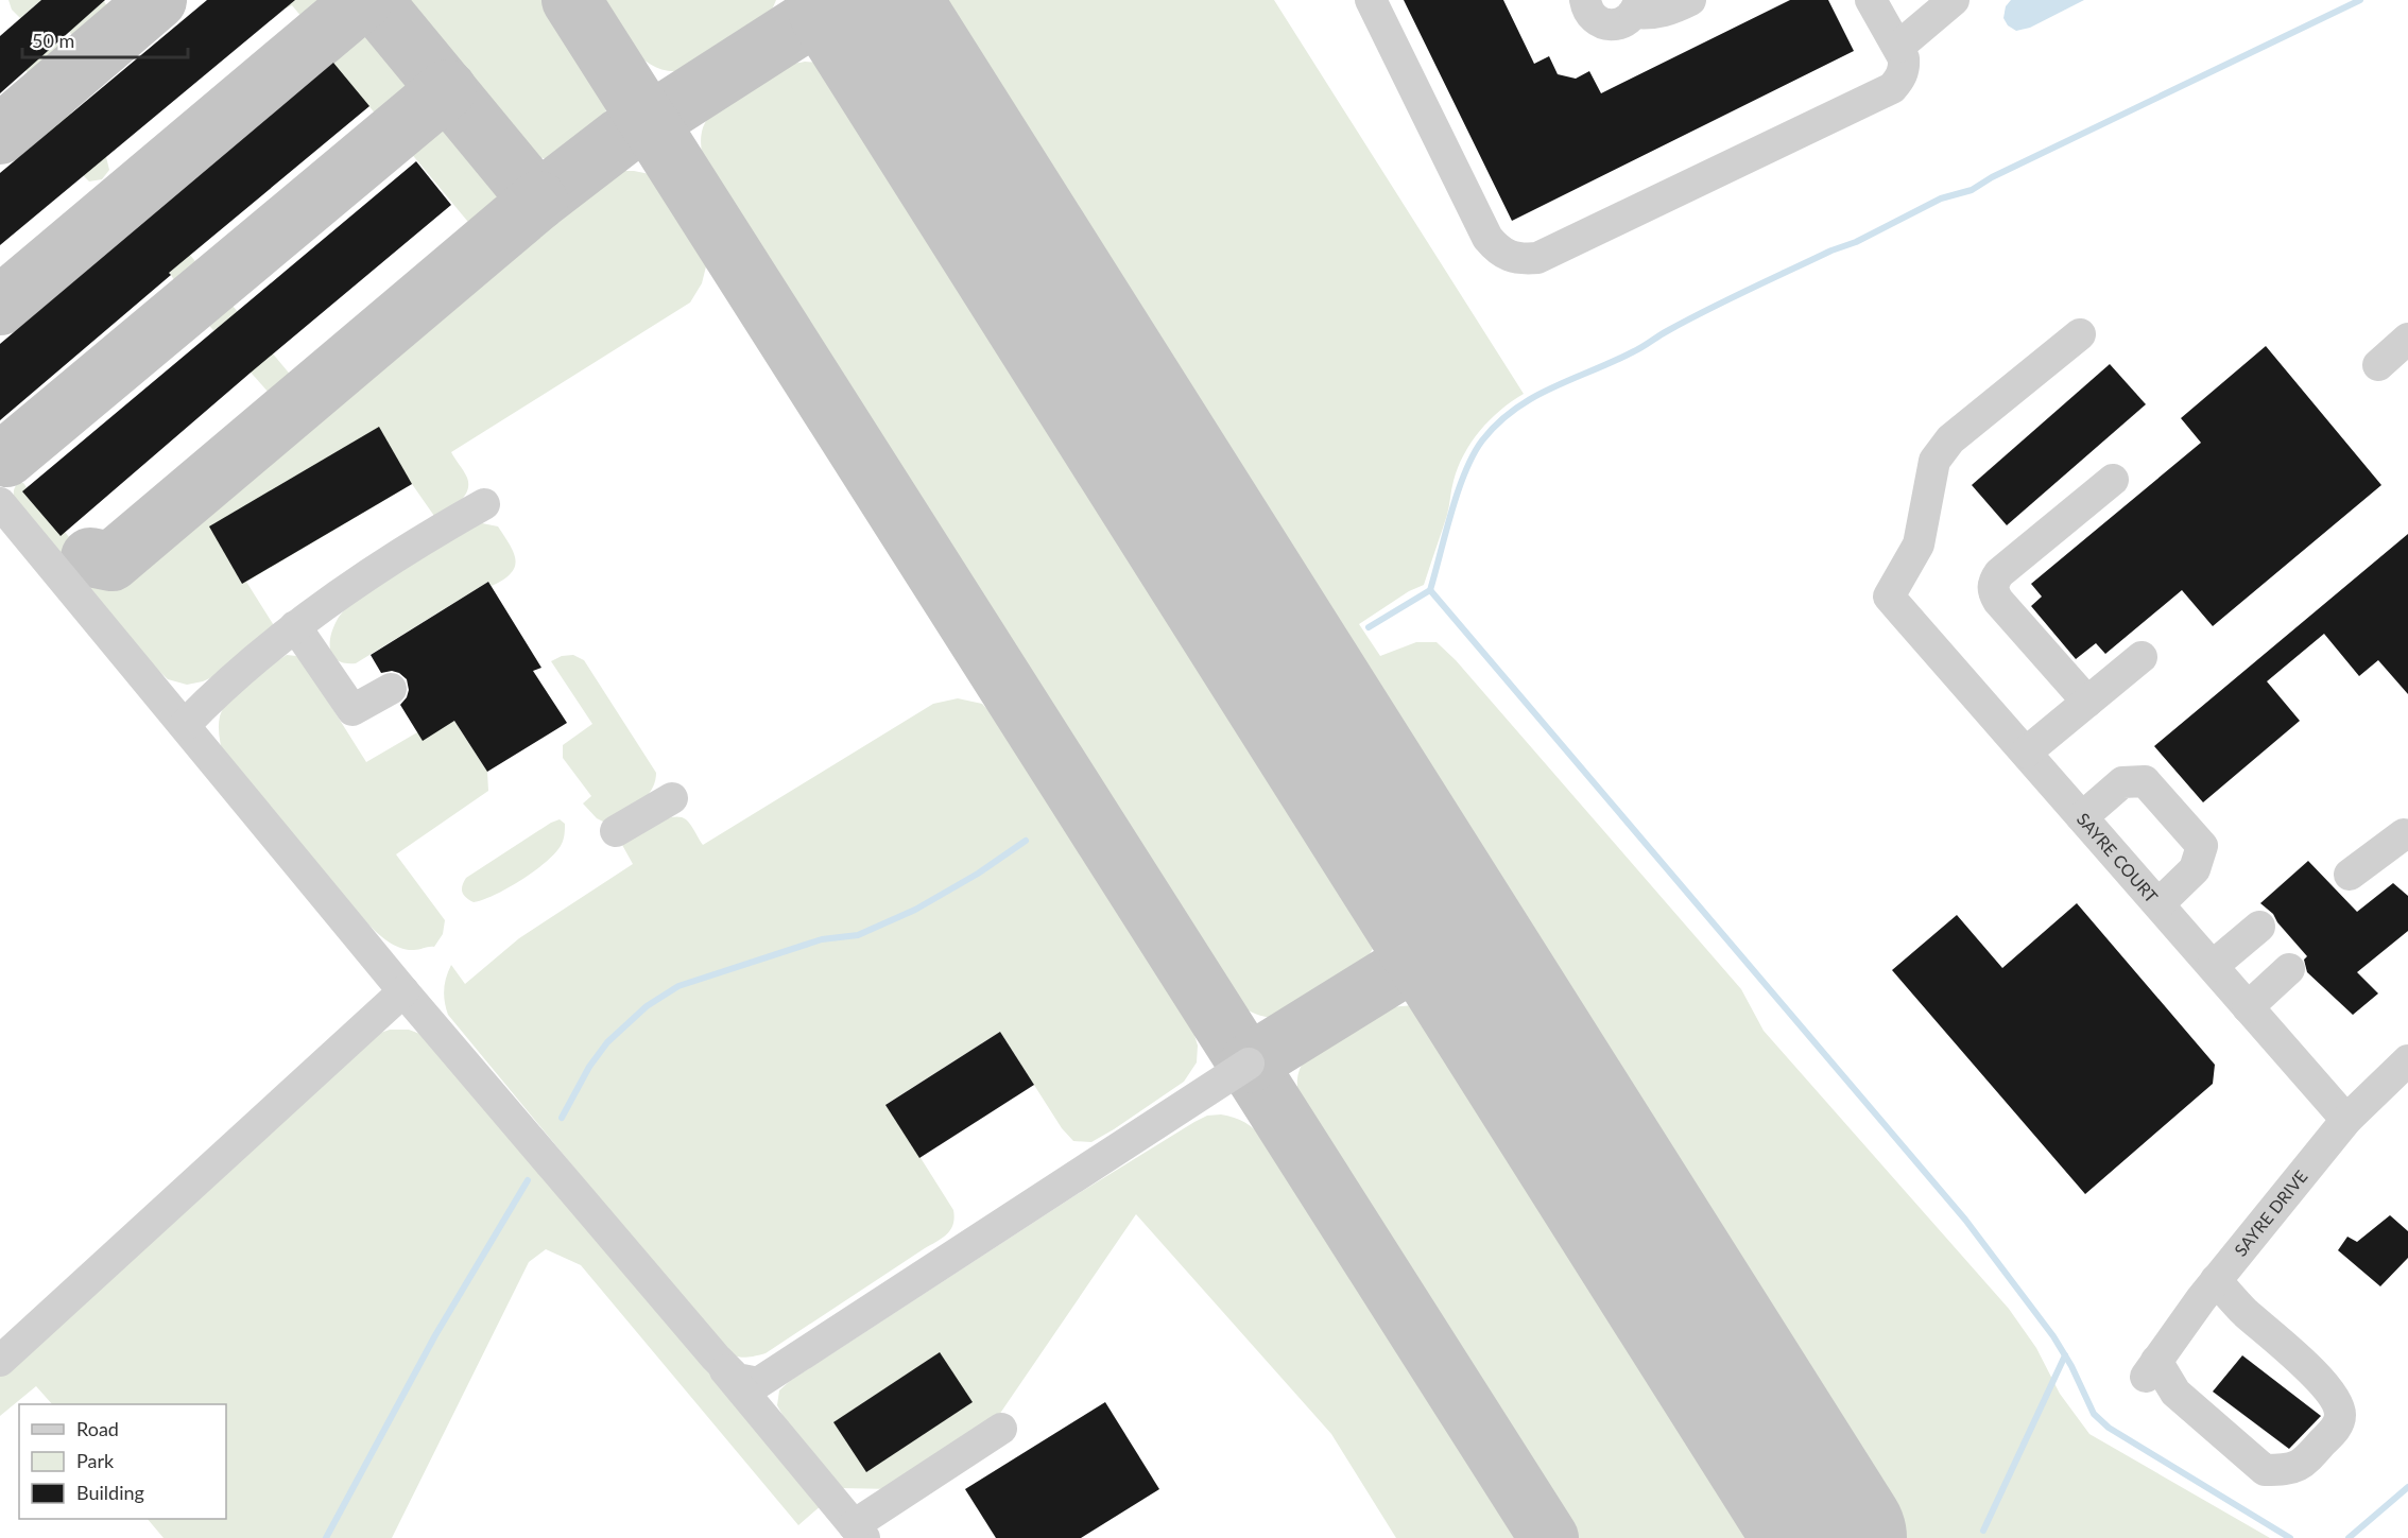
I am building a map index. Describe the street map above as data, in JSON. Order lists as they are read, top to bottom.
{
  "streets": {
    "street": ["SAYRE COURT", "SAYRE DRIVE"]
  },
  "crossings": [
    ["SAYRE COURT", "SAYRE DRIVE"]
  ],
  "legend": ["Road", "Park", "Building"],
  "scale_bar": "50 m"
}
